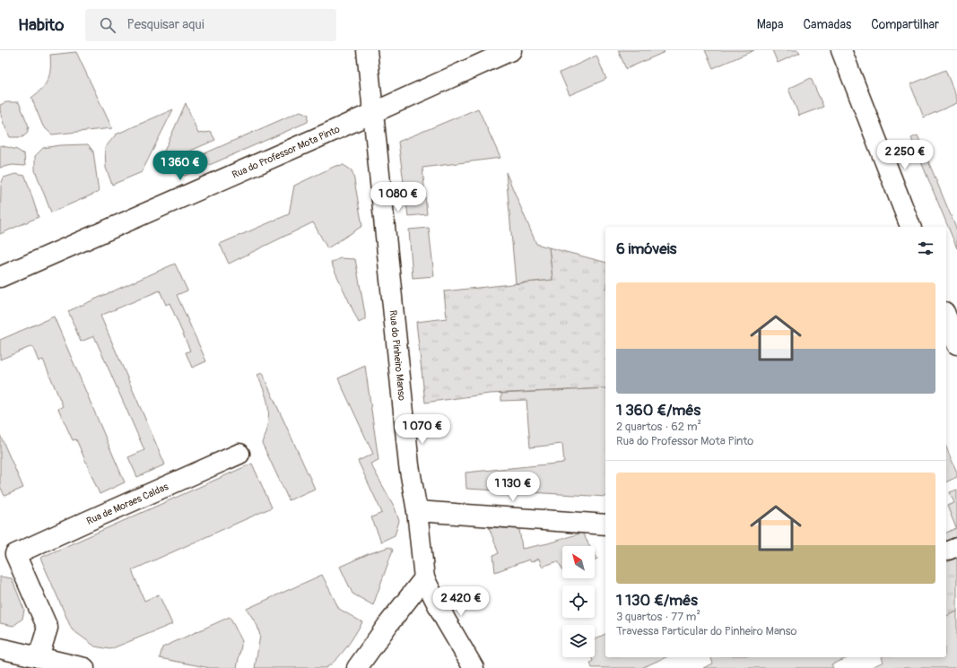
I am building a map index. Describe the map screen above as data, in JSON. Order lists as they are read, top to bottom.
{
  "streets": {
    "street": ["Rua do Professor Mota Pinto", "Rua do Pinheiro Manso", "Rua de Moraes Caldas"]
  },
  "crossings": [
    ["Rua do Professor Mota Pinto", "Rua do Pinheiro Manso"]
  ],
  "north": "top left",
  "page": {
    "header": "Habito",
    "search": "Pesquisar aqui",
    "nav": ["Mapa", "Camadas", "Compartilhar"],
    "price": [
      "2 250 €",
      "1 360 €",
      "1 080 €",
      "1 070 €",
      "1 130 €",
      "2 420 €"
    ],
    "heading": "6 imóveis",
    "list": [
      {
        "name": "1 360 €/mês",
        "note": "2 quartos · 62 m² · Rua do Professor Mota Pinto"
      },
      {
        "name": "1 130 €/mês",
        "note": "3 quartos · 77 m² · Travessa Particular do Pinheiro Manso"
      }
    ]
  }
}
